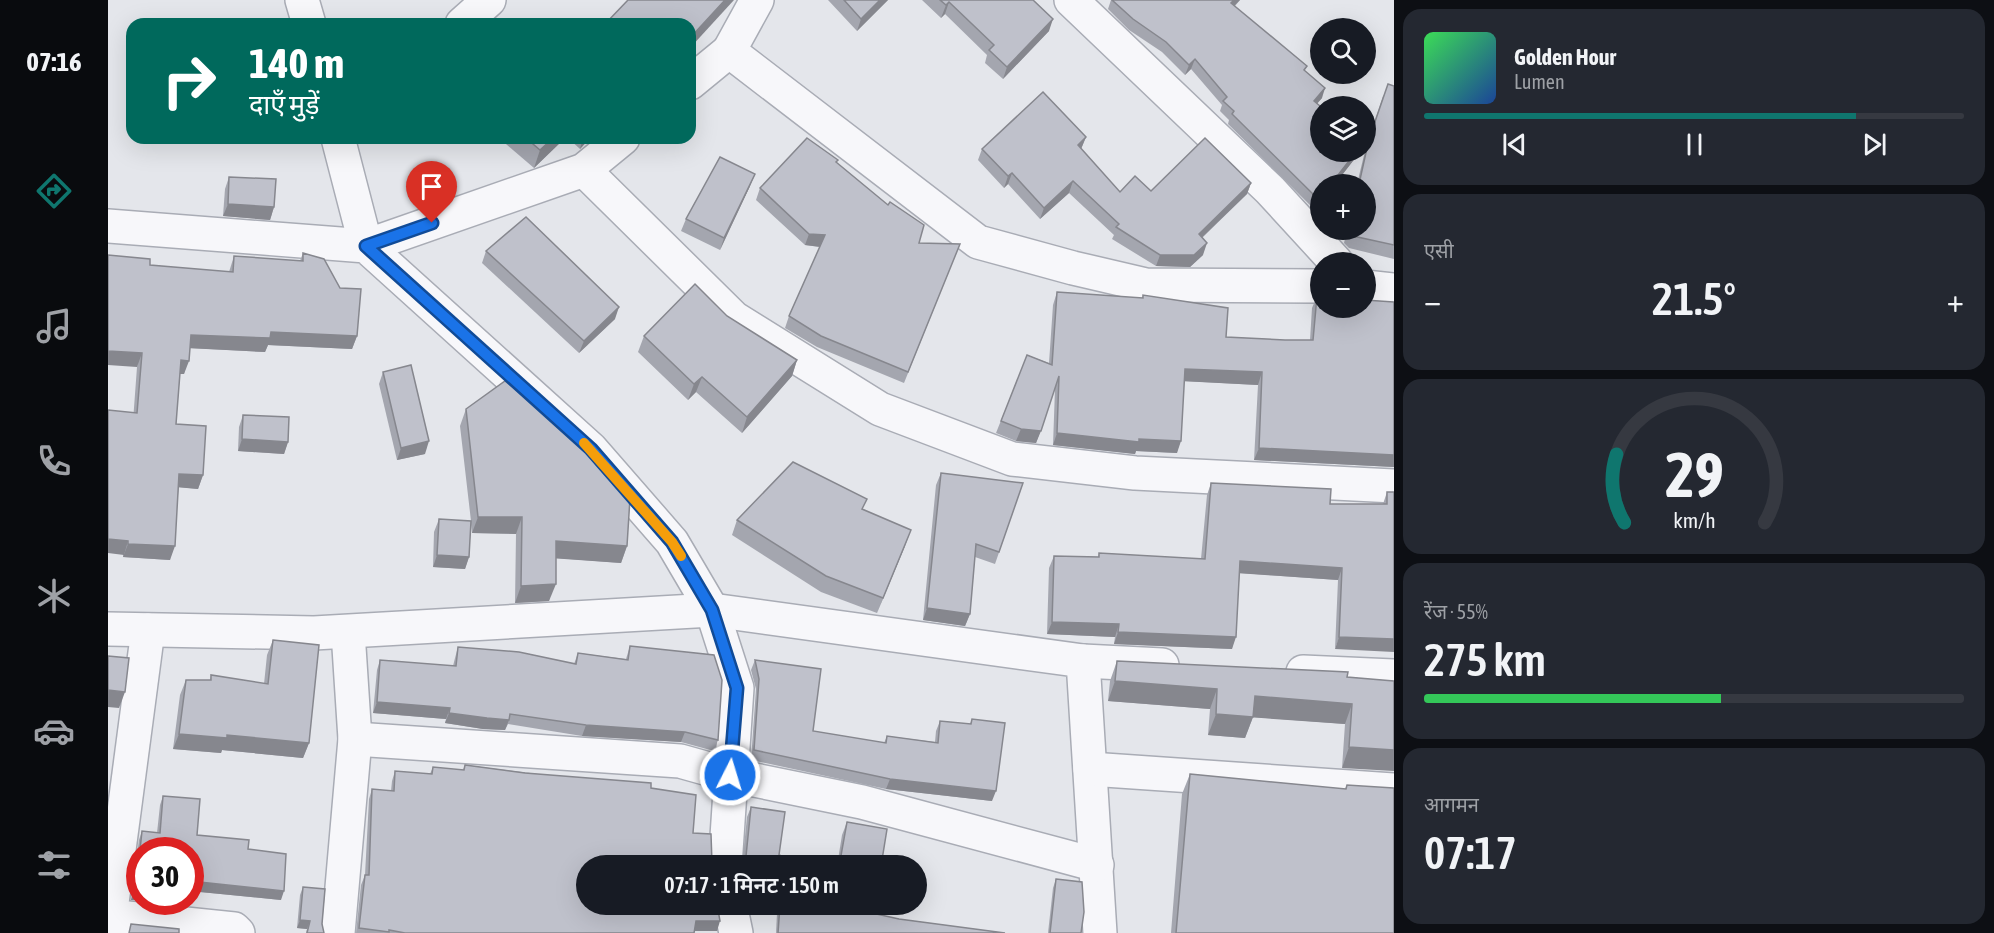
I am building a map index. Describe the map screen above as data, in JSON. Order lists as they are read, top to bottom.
{
  "page": {
    "tabs": "07:16",
    "map_buttons": ["+", "−"],
    "turn": ["140 m", "दाएँ मुड़ें"],
    "song": ["Golden Hour", "Lumen"],
    "tile": [
      "एसी",
      ["रेंज · 55%", "275 km"],
      ["आगमन", "07:17"]
    ],
    "heat": ["−", "21.5°", "+"],
    "limit": "30",
    "trip": "07:17 · 1 मिनट · 150 m",
    "gauge": ["29", "km/h"]
  }
}
